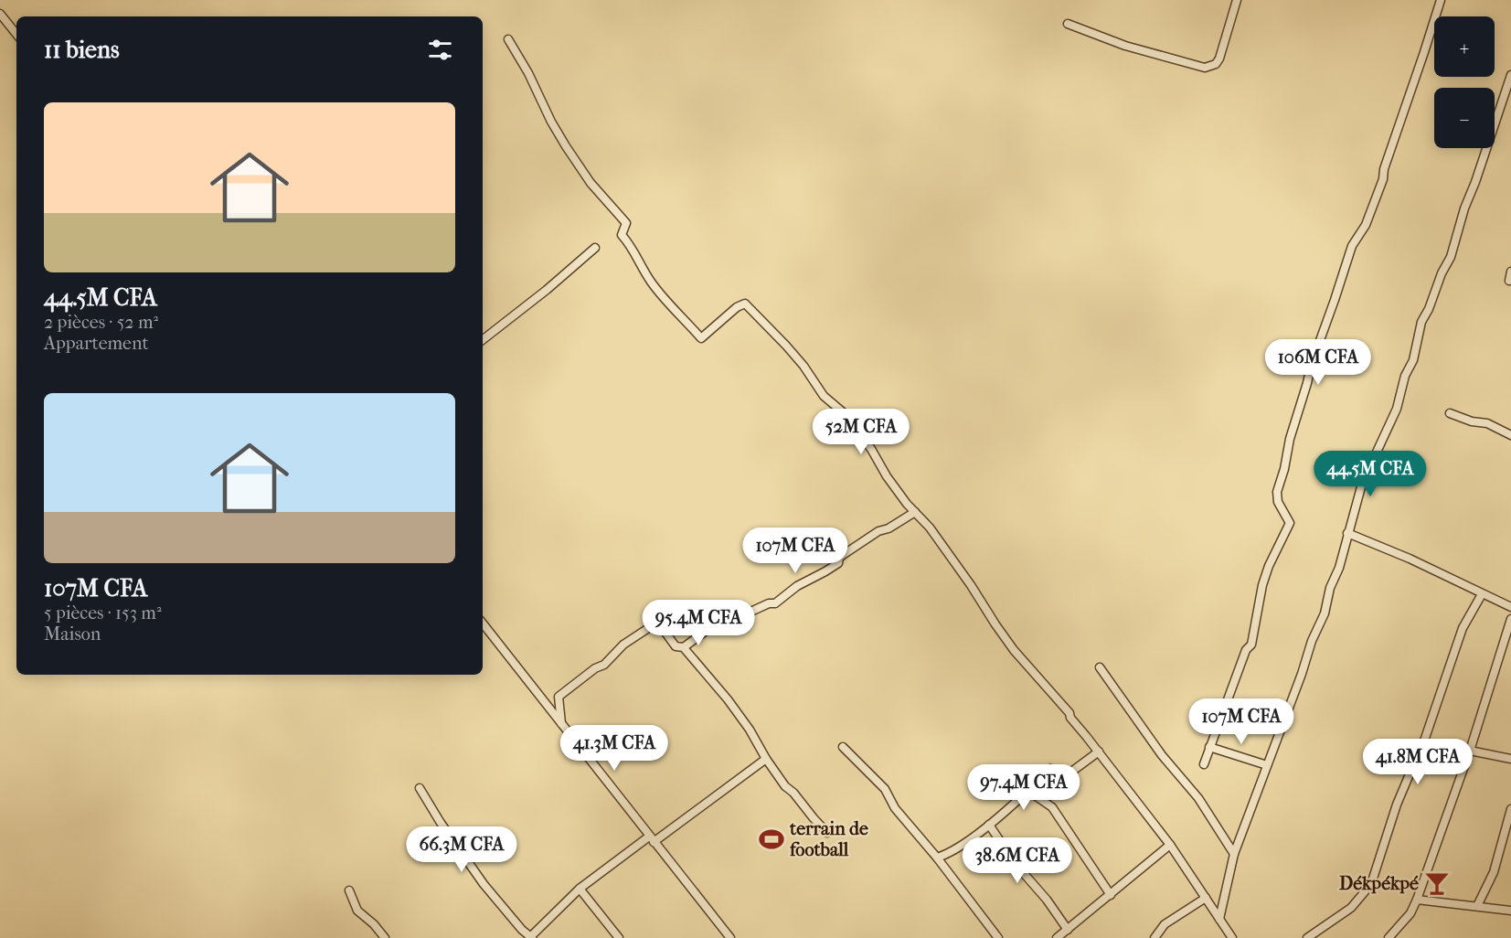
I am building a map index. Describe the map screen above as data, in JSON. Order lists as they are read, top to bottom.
{
  "places": {
    "sports": ["terrain de football"],
    "bar": ["Dékpékpé"]
  },
  "page": {
    "map_buttons": ["+", "−"],
    "heading": "11 biens",
    "list": [
      {
        "name": "44.5M CFA",
        "note": "2 pièces · 52 m² · Appartement"
      },
      {
        "name": "107M CFA",
        "note": "5 pièces · 153 m² · Maison"
      }
    ],
    "price": [
      "106M CFA",
      "52M CFA",
      "44.5M CFA",
      "107M CFA",
      "95.4M CFA",
      "107M CFA",
      "41.3M CFA",
      "41.8M CFA",
      "97.4M CFA",
      "66.3M CFA",
      "38.6M CFA"
    ]
  }
}
